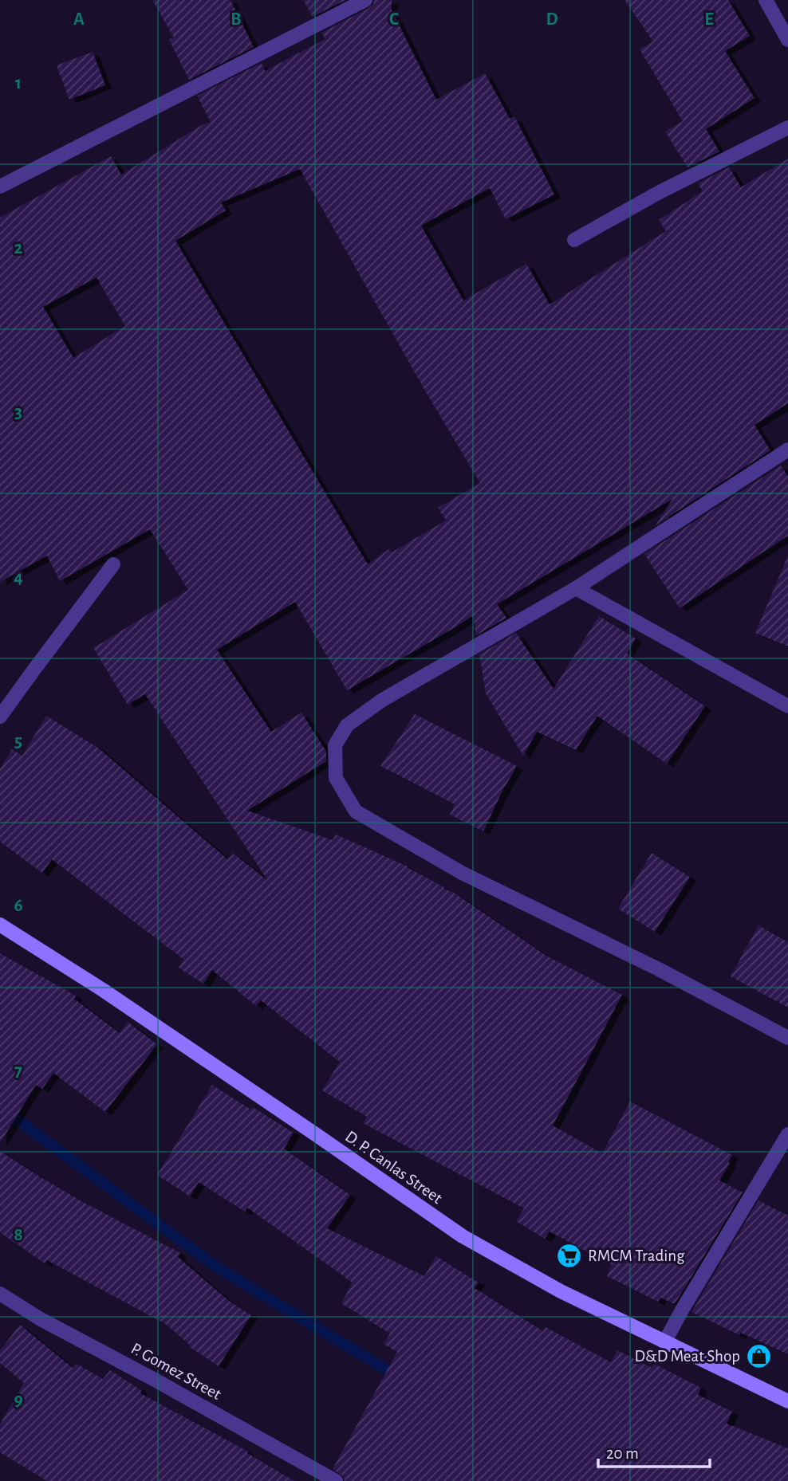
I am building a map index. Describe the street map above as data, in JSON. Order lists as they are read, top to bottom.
{
  "streets": {
    "main road": ["D. P. Canlas Street"],
    "street": ["P. Gomez Street"]
  },
  "places": {
    "supermarket": ["RMCM Trading"],
    "shop": ["D&D Meat Shop"]
  },
  "scale_bar": "20 m",
  "grid": {
    "columns": [
      "A",
      "B",
      "C",
      "D",
      "E"
    ],
    "rows": [
      "1",
      "2",
      "3",
      "4",
      "5",
      "6",
      "7",
      "8",
      "9"
    ]
  }
}
